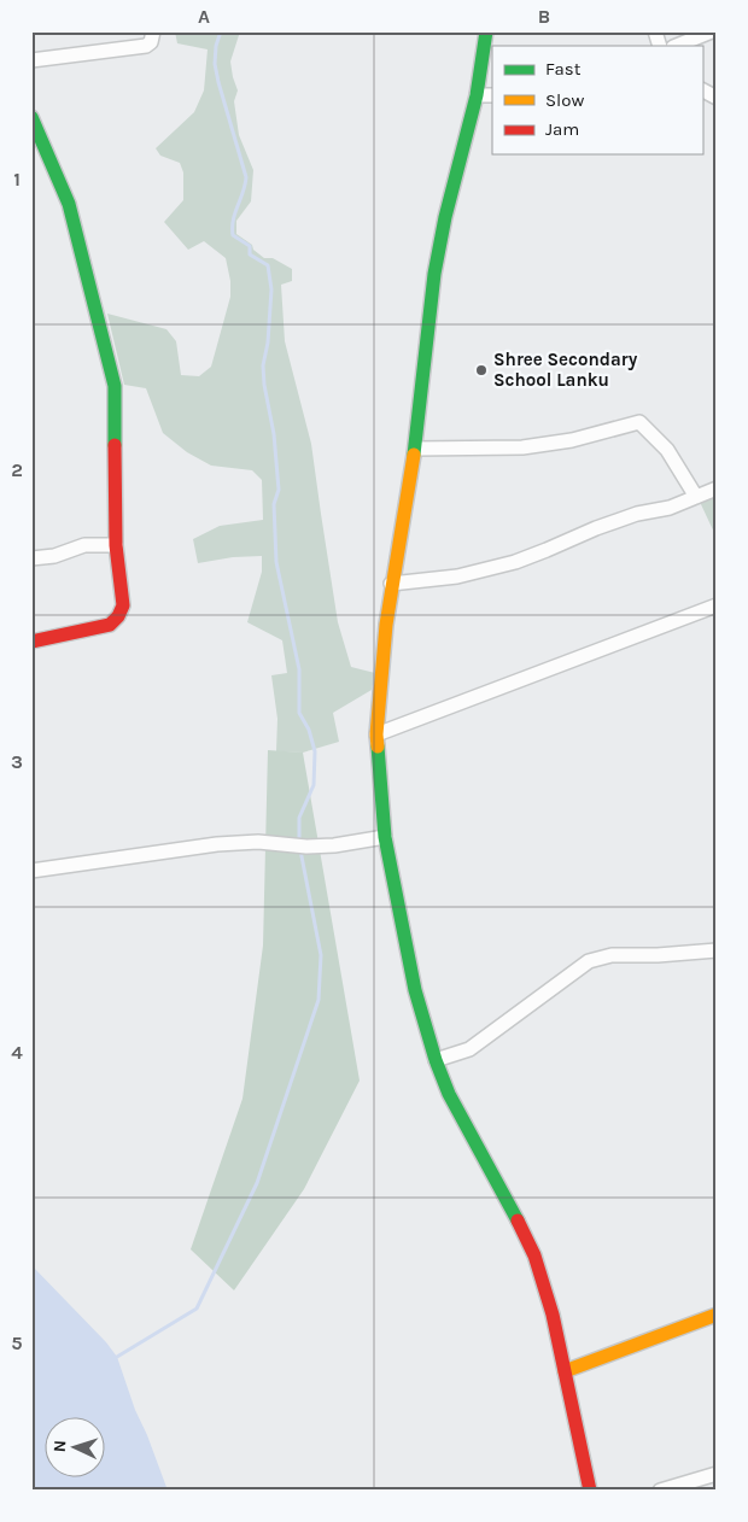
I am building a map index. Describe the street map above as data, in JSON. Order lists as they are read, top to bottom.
{
  "places": ["Shree Secondary School Lanku"],
  "legend": ["Fast", "Slow", "Jam"],
  "north": "left",
  "grid": {
    "columns": ["A", "B"],
    "rows": [
      "1",
      "2",
      "3",
      "4",
      "5"
    ]
  }
}
